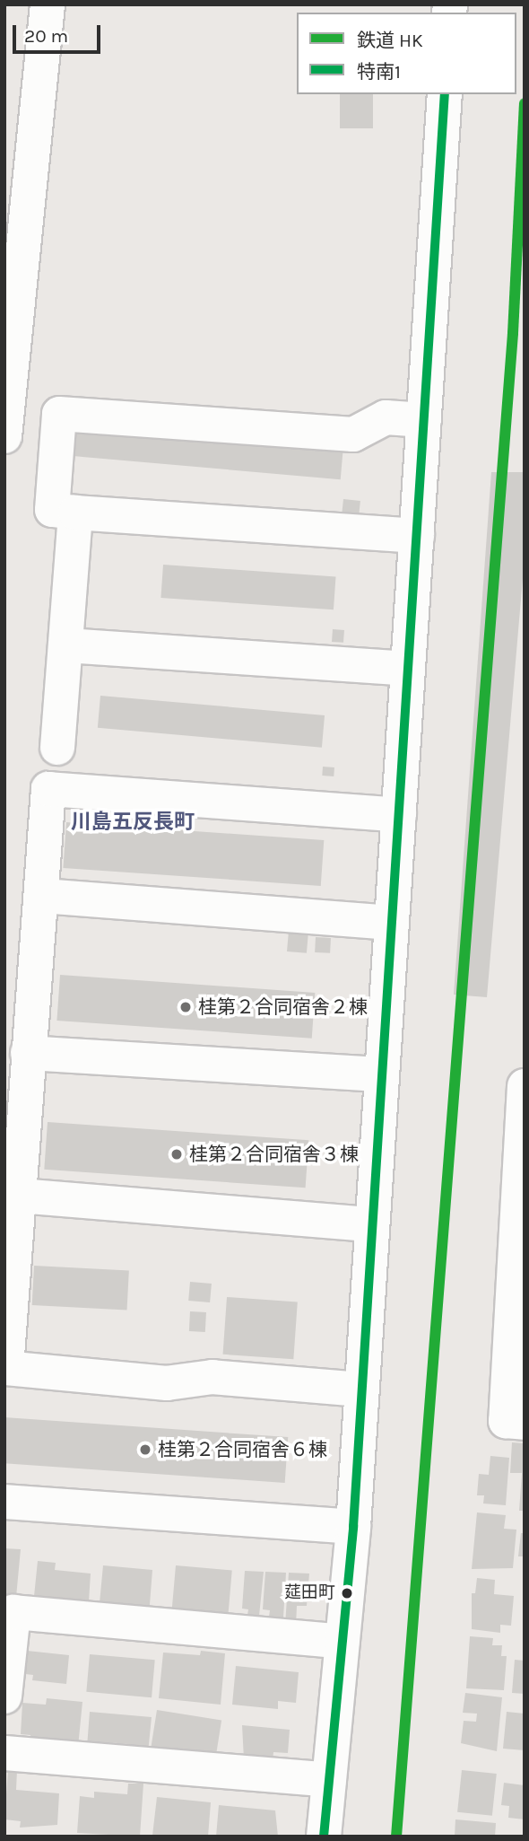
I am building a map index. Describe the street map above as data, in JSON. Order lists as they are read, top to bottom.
{
  "districts": ["川島五反長町"],
  "places": [
    "桂第２合同宿舎２棟",
    "桂第２合同宿舎３棟",
    "桂第２合同宿舎６棟",
    "莚田町"
  ],
  "lines": ["transit line 特南1", "rail line HK"],
  "legend": ["鉄道 HK", "特南1"],
  "scale_bar": "20 m"
}
